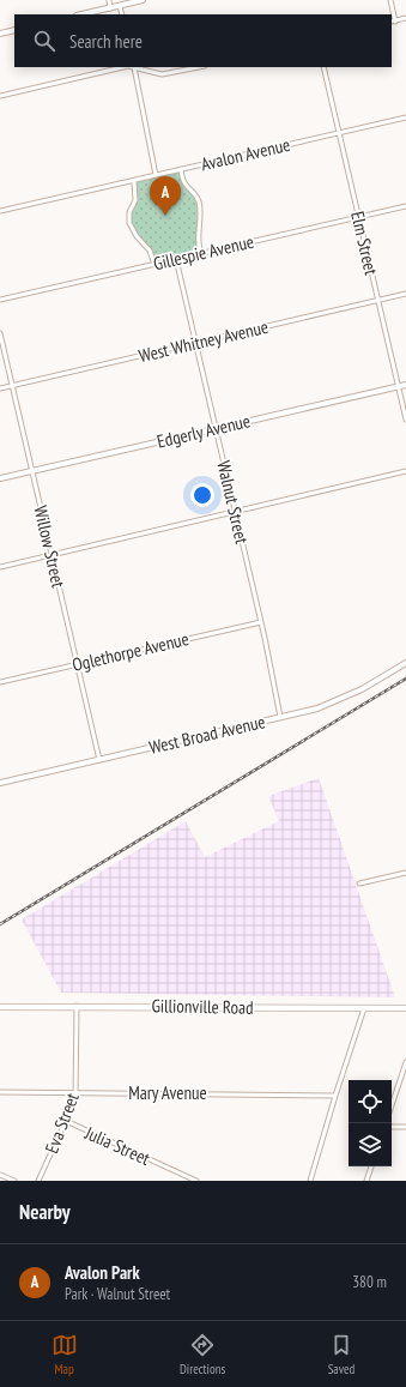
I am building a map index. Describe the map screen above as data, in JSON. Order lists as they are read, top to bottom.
{
  "streets": {
    "main road": ["Gillionville Road"],
    "street": [
      "Avalon Avenue",
      "Elm Street",
      "Gillespie Avenue",
      "West Whitney Avenue",
      "Edgerly Avenue",
      "Walnut Street",
      "Willow Street",
      "Oglethorpe Avenue",
      "West Broad Avenue",
      "Mary Avenue",
      "Eva Street",
      "Julia Street"
    ]
  },
  "crossings": [
    ["Avalon Avenue", "Elm Street"],
    ["Elm Street", "Gillespie Avenue"],
    ["Elm Street", "West Whitney Avenue"],
    ["Elm Street", "Edgerly Avenue"],
    ["Gillespie Avenue", "Walnut Street"],
    ["West Whitney Avenue", "Walnut Street"],
    ["West Whitney Avenue", "Willow Street"],
    ["Edgerly Avenue", "Walnut Street"],
    ["Edgerly Avenue", "Willow Street"],
    ["Walnut Street", "Oglethorpe Avenue"],
    ["Walnut Street", "West Broad Avenue"],
    ["Willow Street", "Oglethorpe Avenue"],
    ["Willow Street", "West Broad Avenue"],
    ["Gillionville Road", "Eva Street"],
    ["Mary Avenue", "Eva Street"],
    ["Eva Street", "Julia Street"]
  ],
  "page": {
    "search": "Search here",
    "pins": "A",
    "heading": "Nearby",
    "list": [
      {
        "mark": "A",
        "name": "Avalon Park",
        "note": "Park · Walnut Street",
        "value": "380 m"
      }
    ],
    "nav": ["Map", "Directions", "Saved"]
  }
}
